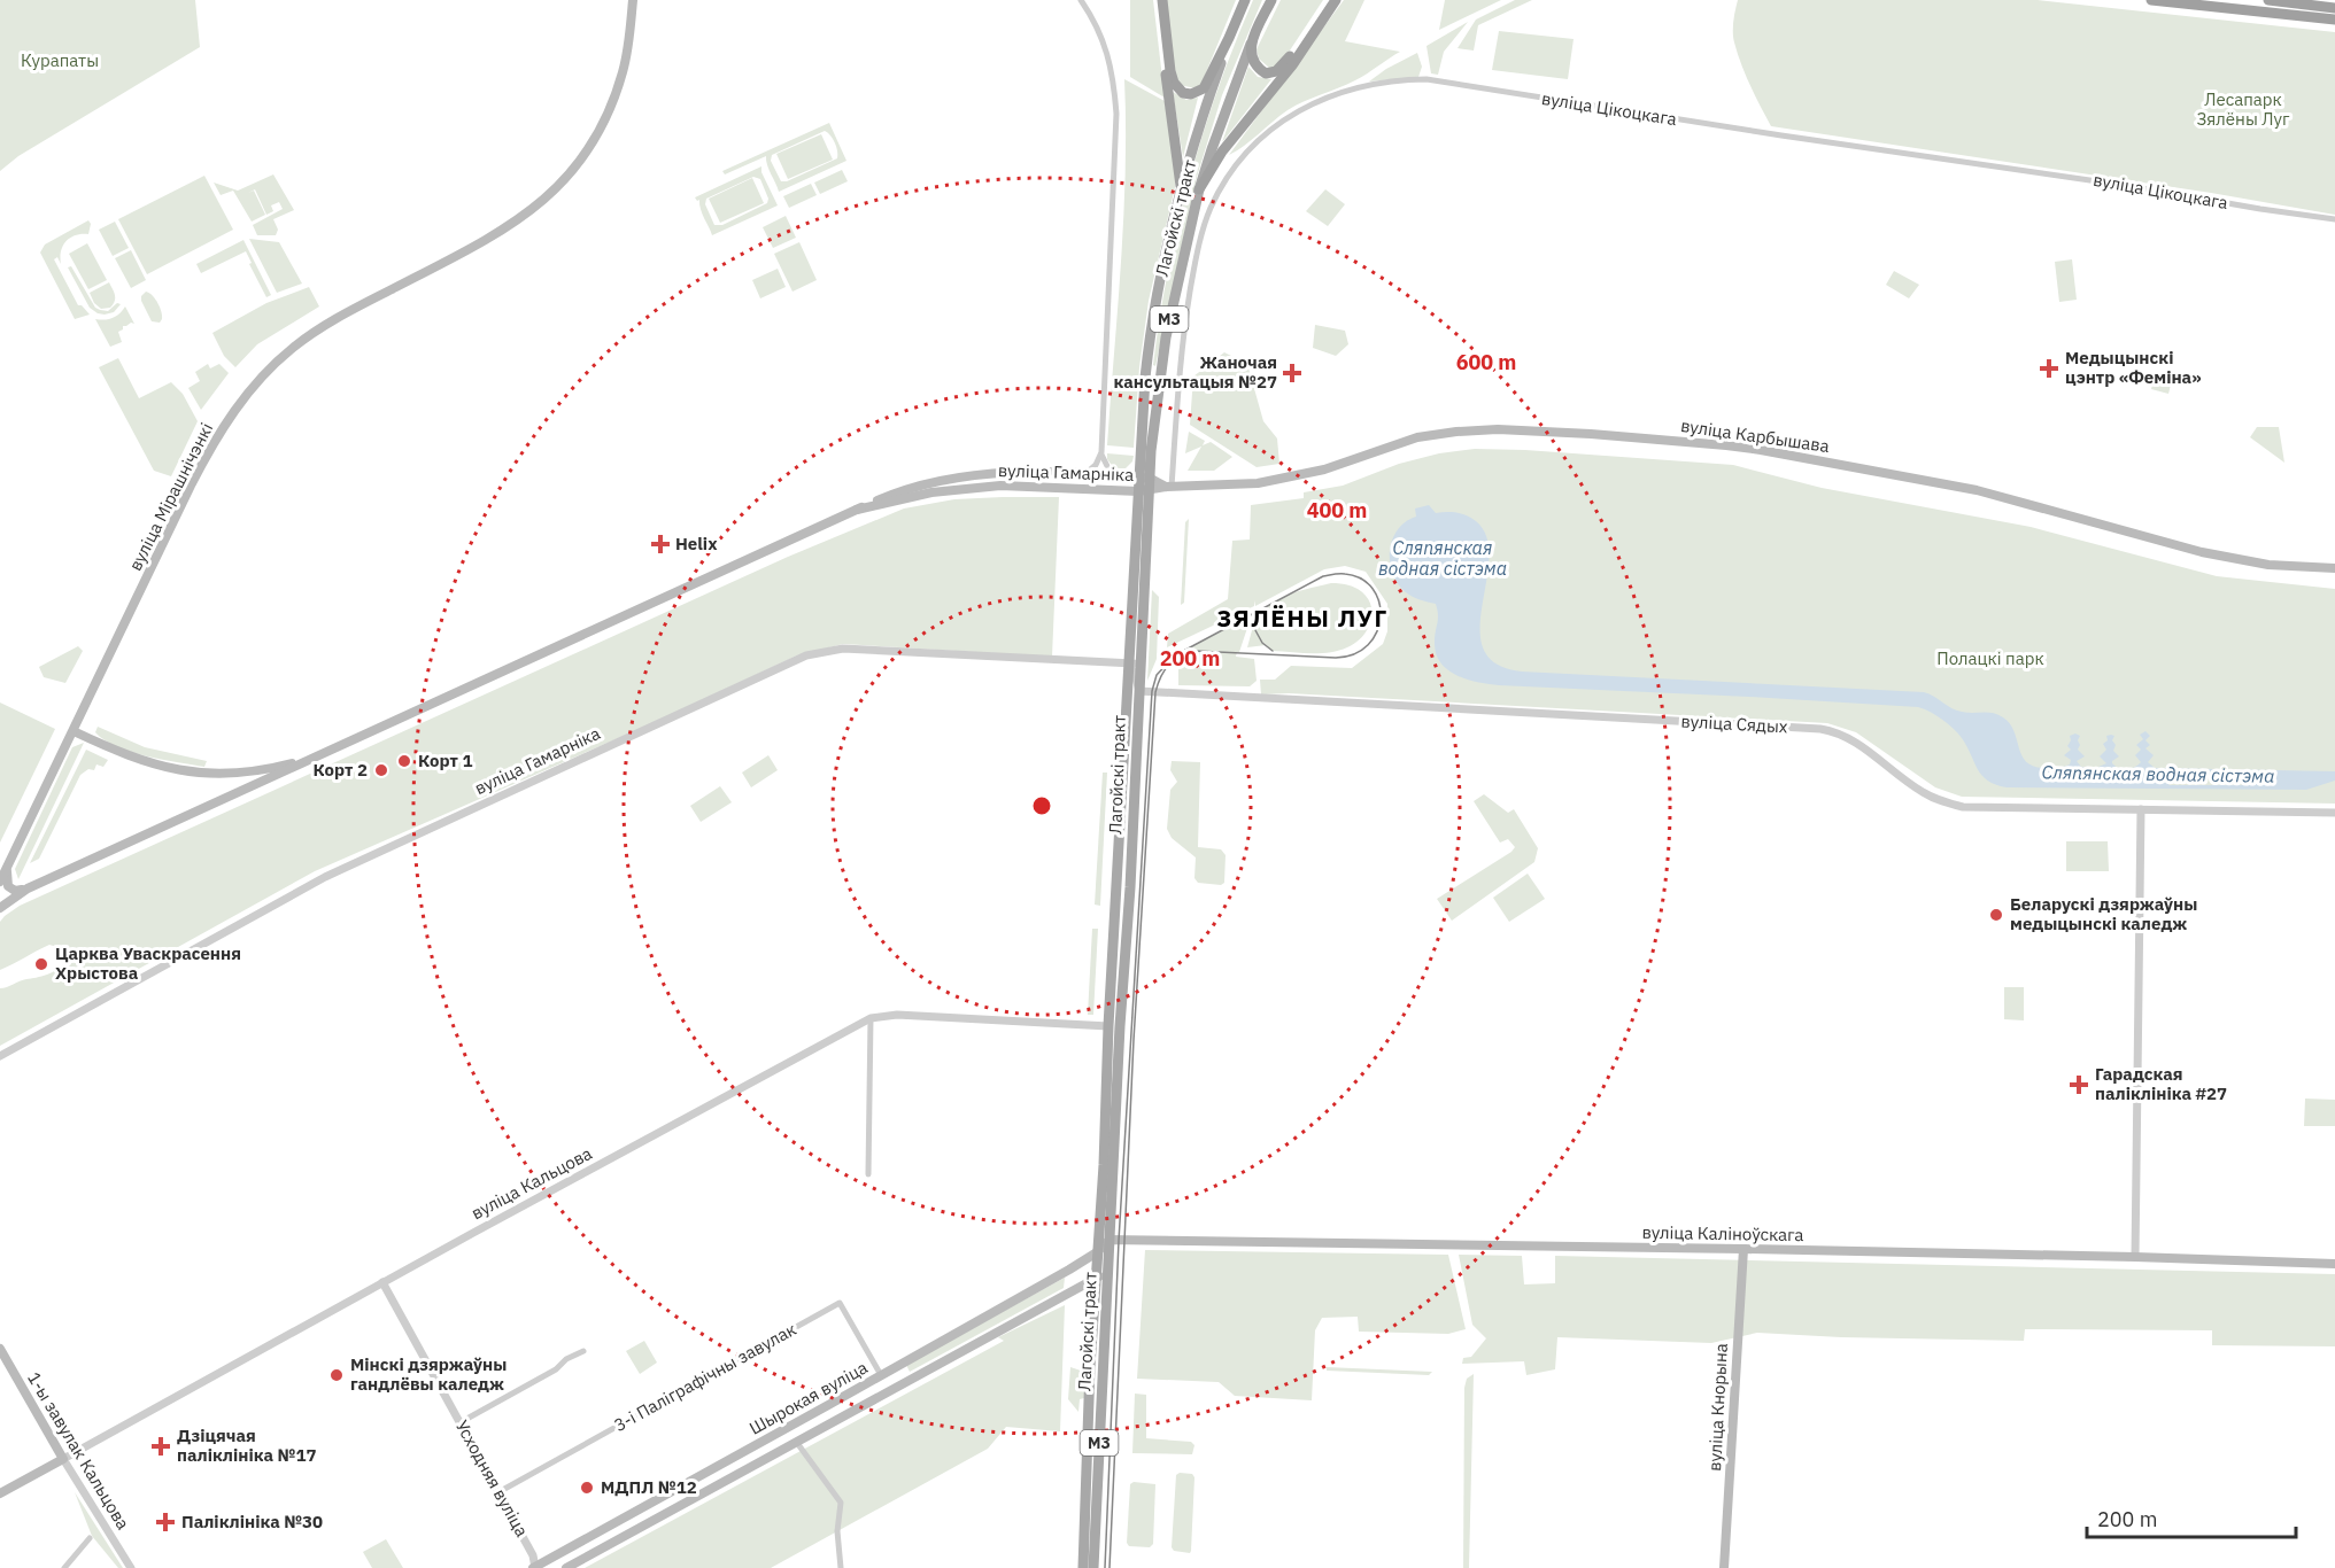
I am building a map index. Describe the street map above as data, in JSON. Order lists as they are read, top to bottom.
{
  "streets": {
    "highway": ["Лагойскі тракт", "М3"],
    "main road": [
      "вуліца Карбышава",
      "вуліца Гамарніка",
      "вуліца Мірашнічэнкі",
      "вуліца Кальцова",
      "вуліца Каліноўскага",
      "Шырокая вуліца",
      "вуліца Кнорына",
      "1-ы завулак Кальцова"
    ],
    "street": [
      "вуліца Цікоцкага",
      "вуліца Сядых",
      "3-і Паліграфічны завулак",
      "Усходняя вуліца"
    ]
  },
  "crossings": [
    ["вуліца Цікоцкага", "вуліца Карбышава"],
    ["вуліца Цікоцкага", "вуліца Гамарніка"],
    ["Лагойскі тракт", "вуліца Гамарніка"],
    ["Лагойскі тракт", "вуліца Сядых"],
    ["Лагойскі тракт", "вуліца Кальцова"],
    ["Лагойскі тракт", "вуліца Каліноўскага"],
    ["Лагойскі тракт", "Шырокая вуліца"],
    ["вуліца Карбышава", "вуліца Гамарніка"],
    ["вуліца Гамарніка", "вуліца Мірашнічэнкі"],
    ["вуліца Кальцова", "1-ы завулак Кальцова"],
    ["вуліца Кальцова", "Усходняя вуліца"],
    ["вуліца Каліноўскага", "Шырокая вуліца"],
    ["вуліца Каліноўскага", "вуліца Кнорына"],
    ["3-і Паліграфічны завулак", "Шырокая вуліца"],
    ["3-і Паліграфічны завулак", "Усходняя вуліца"],
    ["Шырокая вуліца", "Усходняя вуліца"]
  ],
  "districts": ["ЗЯЛЁНЫ ЛУГ"],
  "water": ["Сляпянская водная сістэма"],
  "parks": ["Курапаты", "Лесапарк Зялёны Луг", "Полацкі парк"],
  "places": {
    "health": [
      "Медыцынскі цэнтр «Феміна»",
      "Жаночая кансультацыя №27",
      "Helix",
      "Гарадская паліклініка #27",
      "Дзіцячая паліклініка №17",
      "Паліклініка №30"
    ],
    "other": [
      "Корт 1",
      "Корт 2",
      "Беларускі дзяржаўны медыцынскі каледж",
      "Царква Уваскрасення Хрыстова",
      "Мінскі дзяржаўны гандлёвы каледж",
      "МДПЛ №12"
    ]
  },
  "scale_bar": "200 m",
  "rings": ["600 m", "400 m", "200 m"]
}
